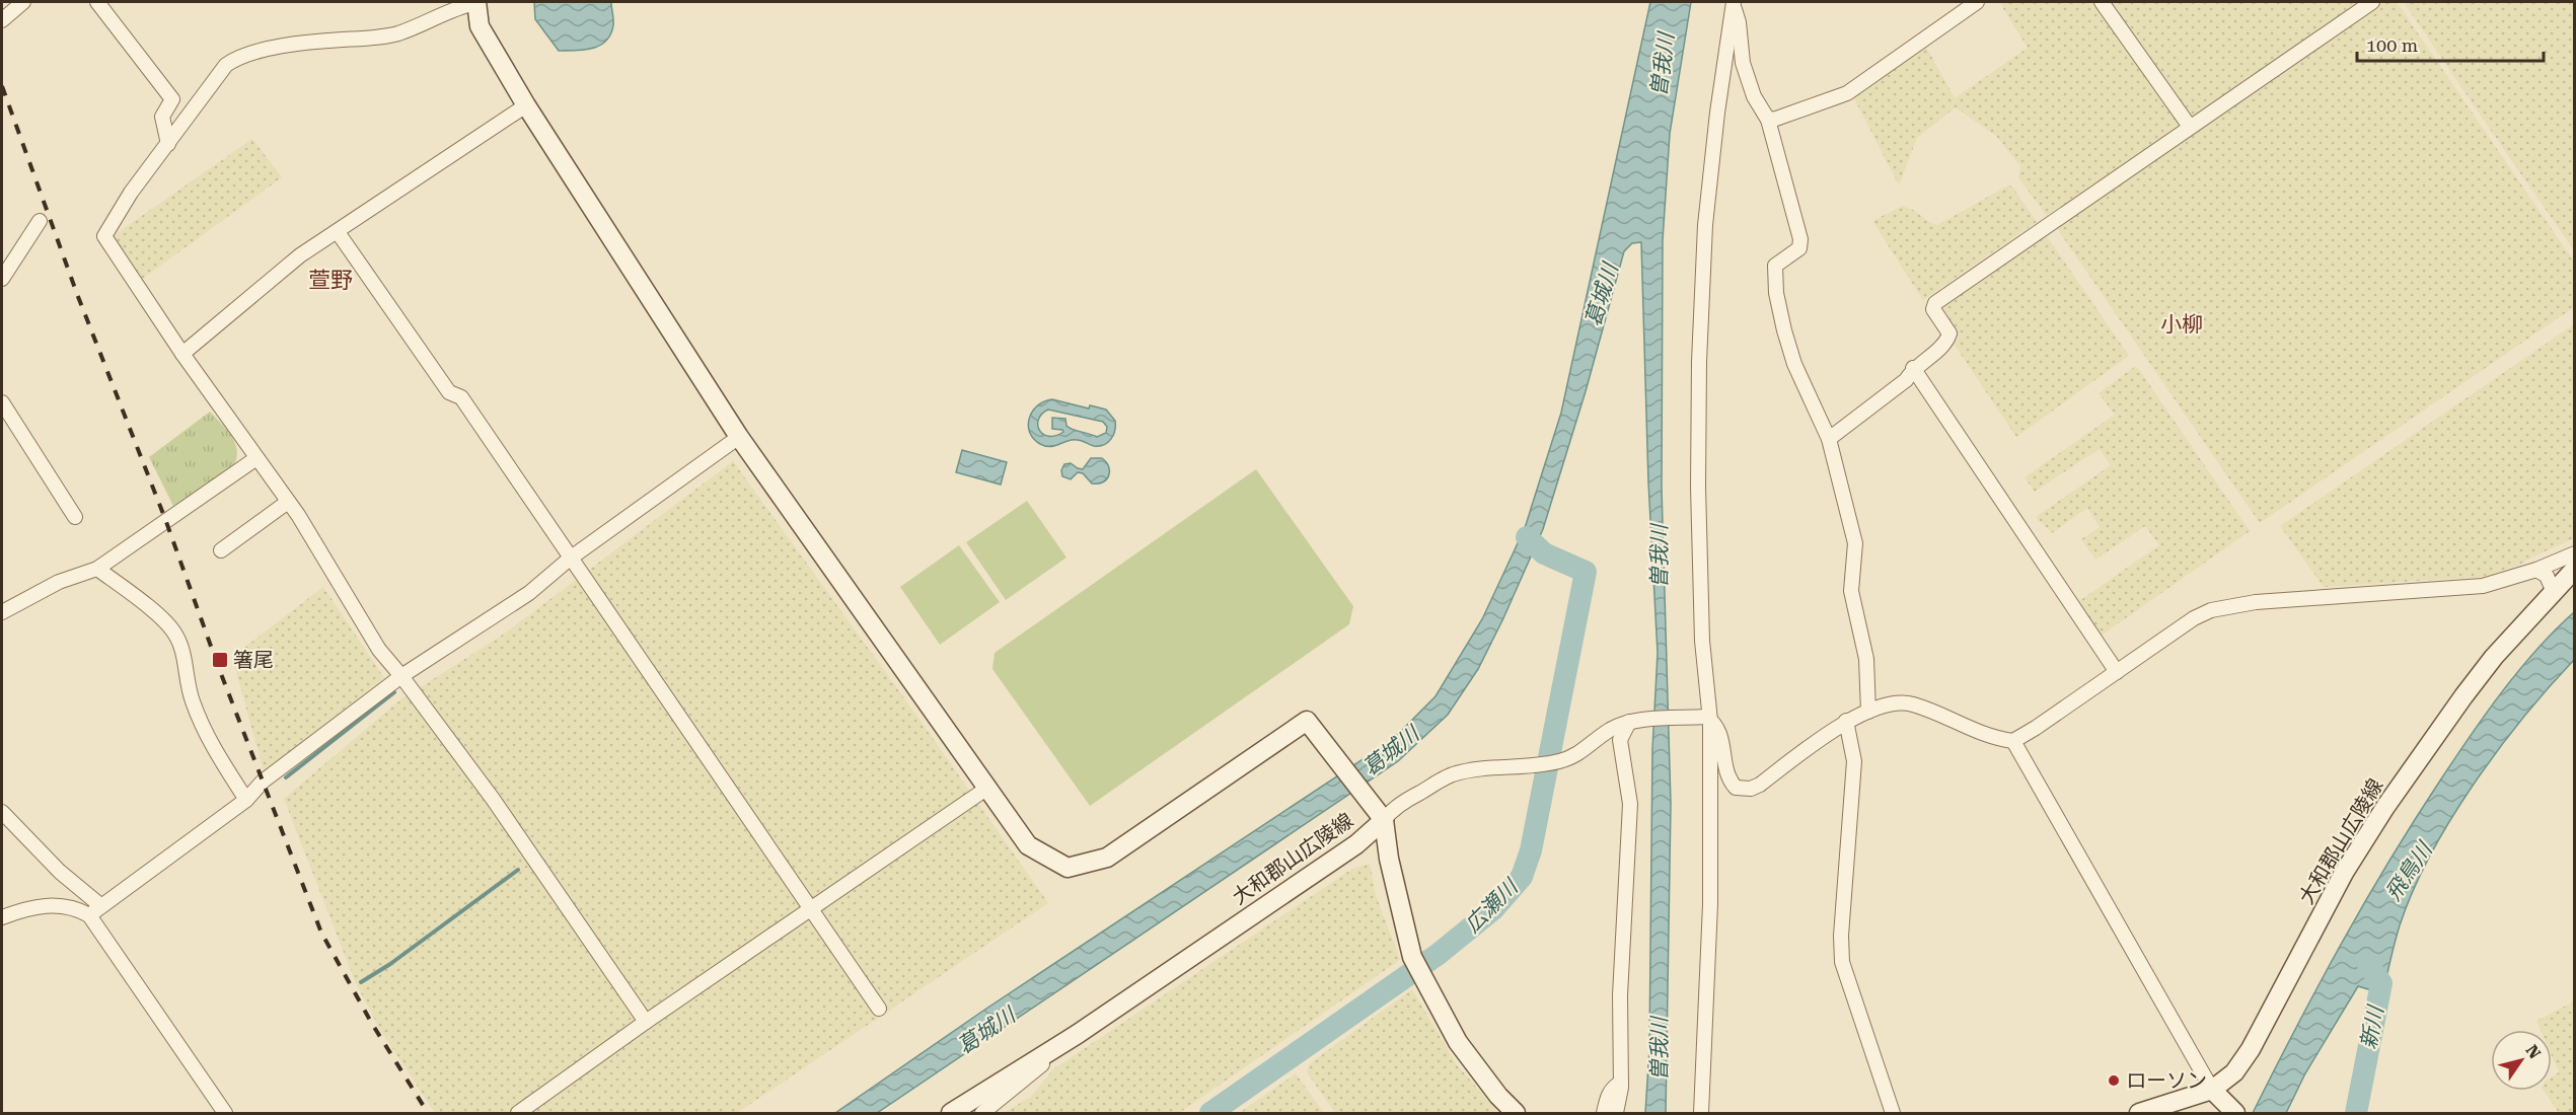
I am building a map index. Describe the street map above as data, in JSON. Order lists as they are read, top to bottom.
{
  "streets": {
    "main road": ["大和郡山広陵線"]
  },
  "districts": ["萱野", "小柳"],
  "water": [
    "曽我川",
    "葛城川",
    "飛鳥川",
    "広瀬川",
    "新川"
  ],
  "places": {
    "transit": ["箸尾"],
    "other": ["ローソン"]
  },
  "scale_bar": "100 m",
  "north": "top right"
}
